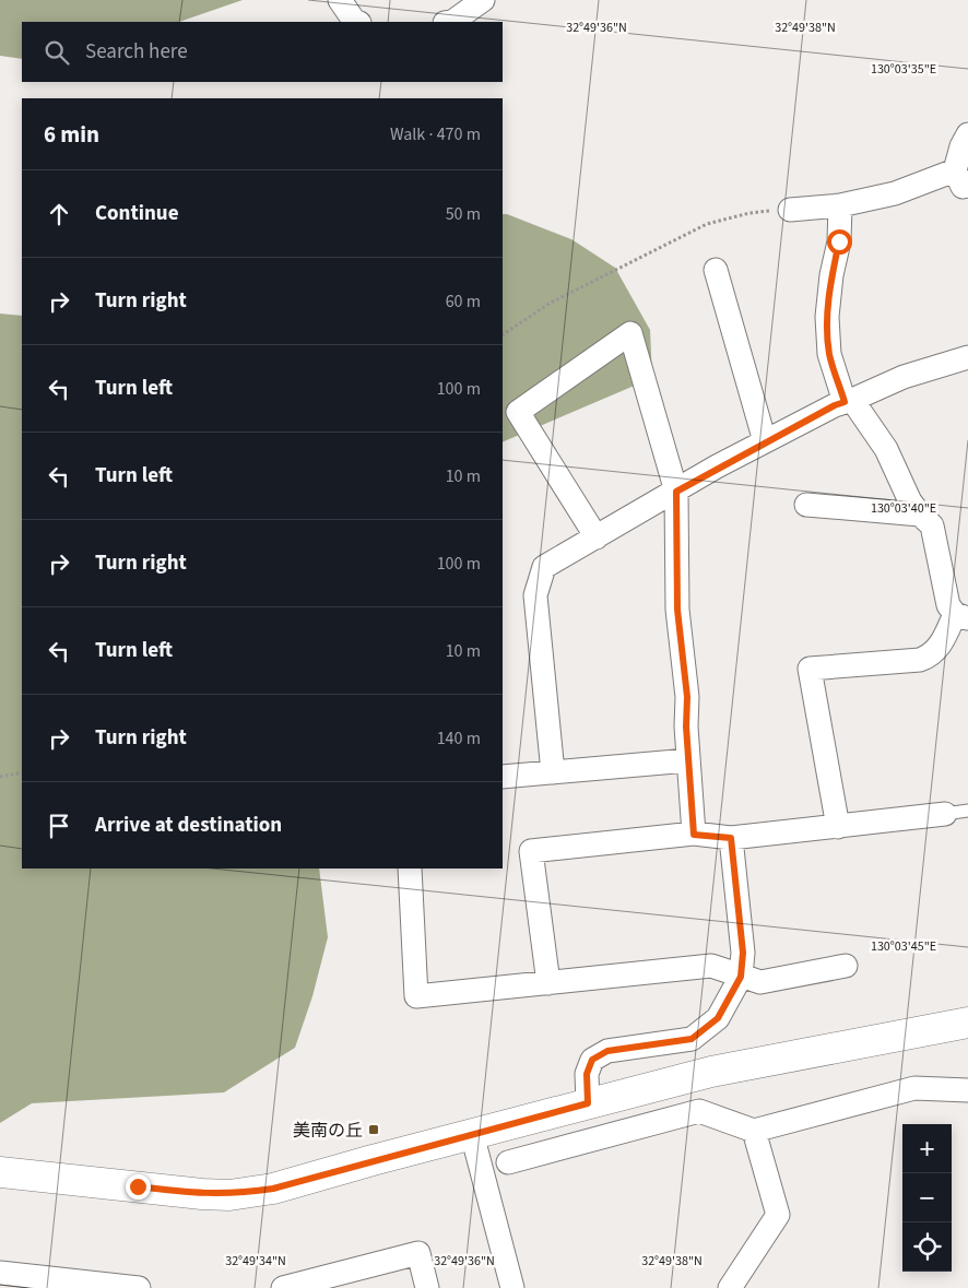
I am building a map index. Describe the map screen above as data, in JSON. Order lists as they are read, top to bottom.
{
  "places": {
    "transit": ["美南の丘"]
  },
  "page": {
    "search": "Search here",
    "heading": ["6 min", "Walk · 470 m"],
    "list": [
      ["Continue", "50 m"],
      ["Turn right", "60 m"],
      ["Turn left", "100 m"],
      ["Turn left", "10 m"],
      ["Turn right", "100 m"],
      ["Turn left", "10 m"],
      ["Turn right", "140 m"],
      "Arrive at destination"
    ],
    "map_buttons": ["+", "−"]
  },
  "coordinates": [
    "32°49'36\"N",
    "32°49'38\"N",
    "130°03'35\"E",
    "130°03'40\"E",
    "130°03'45\"E",
    "32°49'34\"N"
  ]
}
